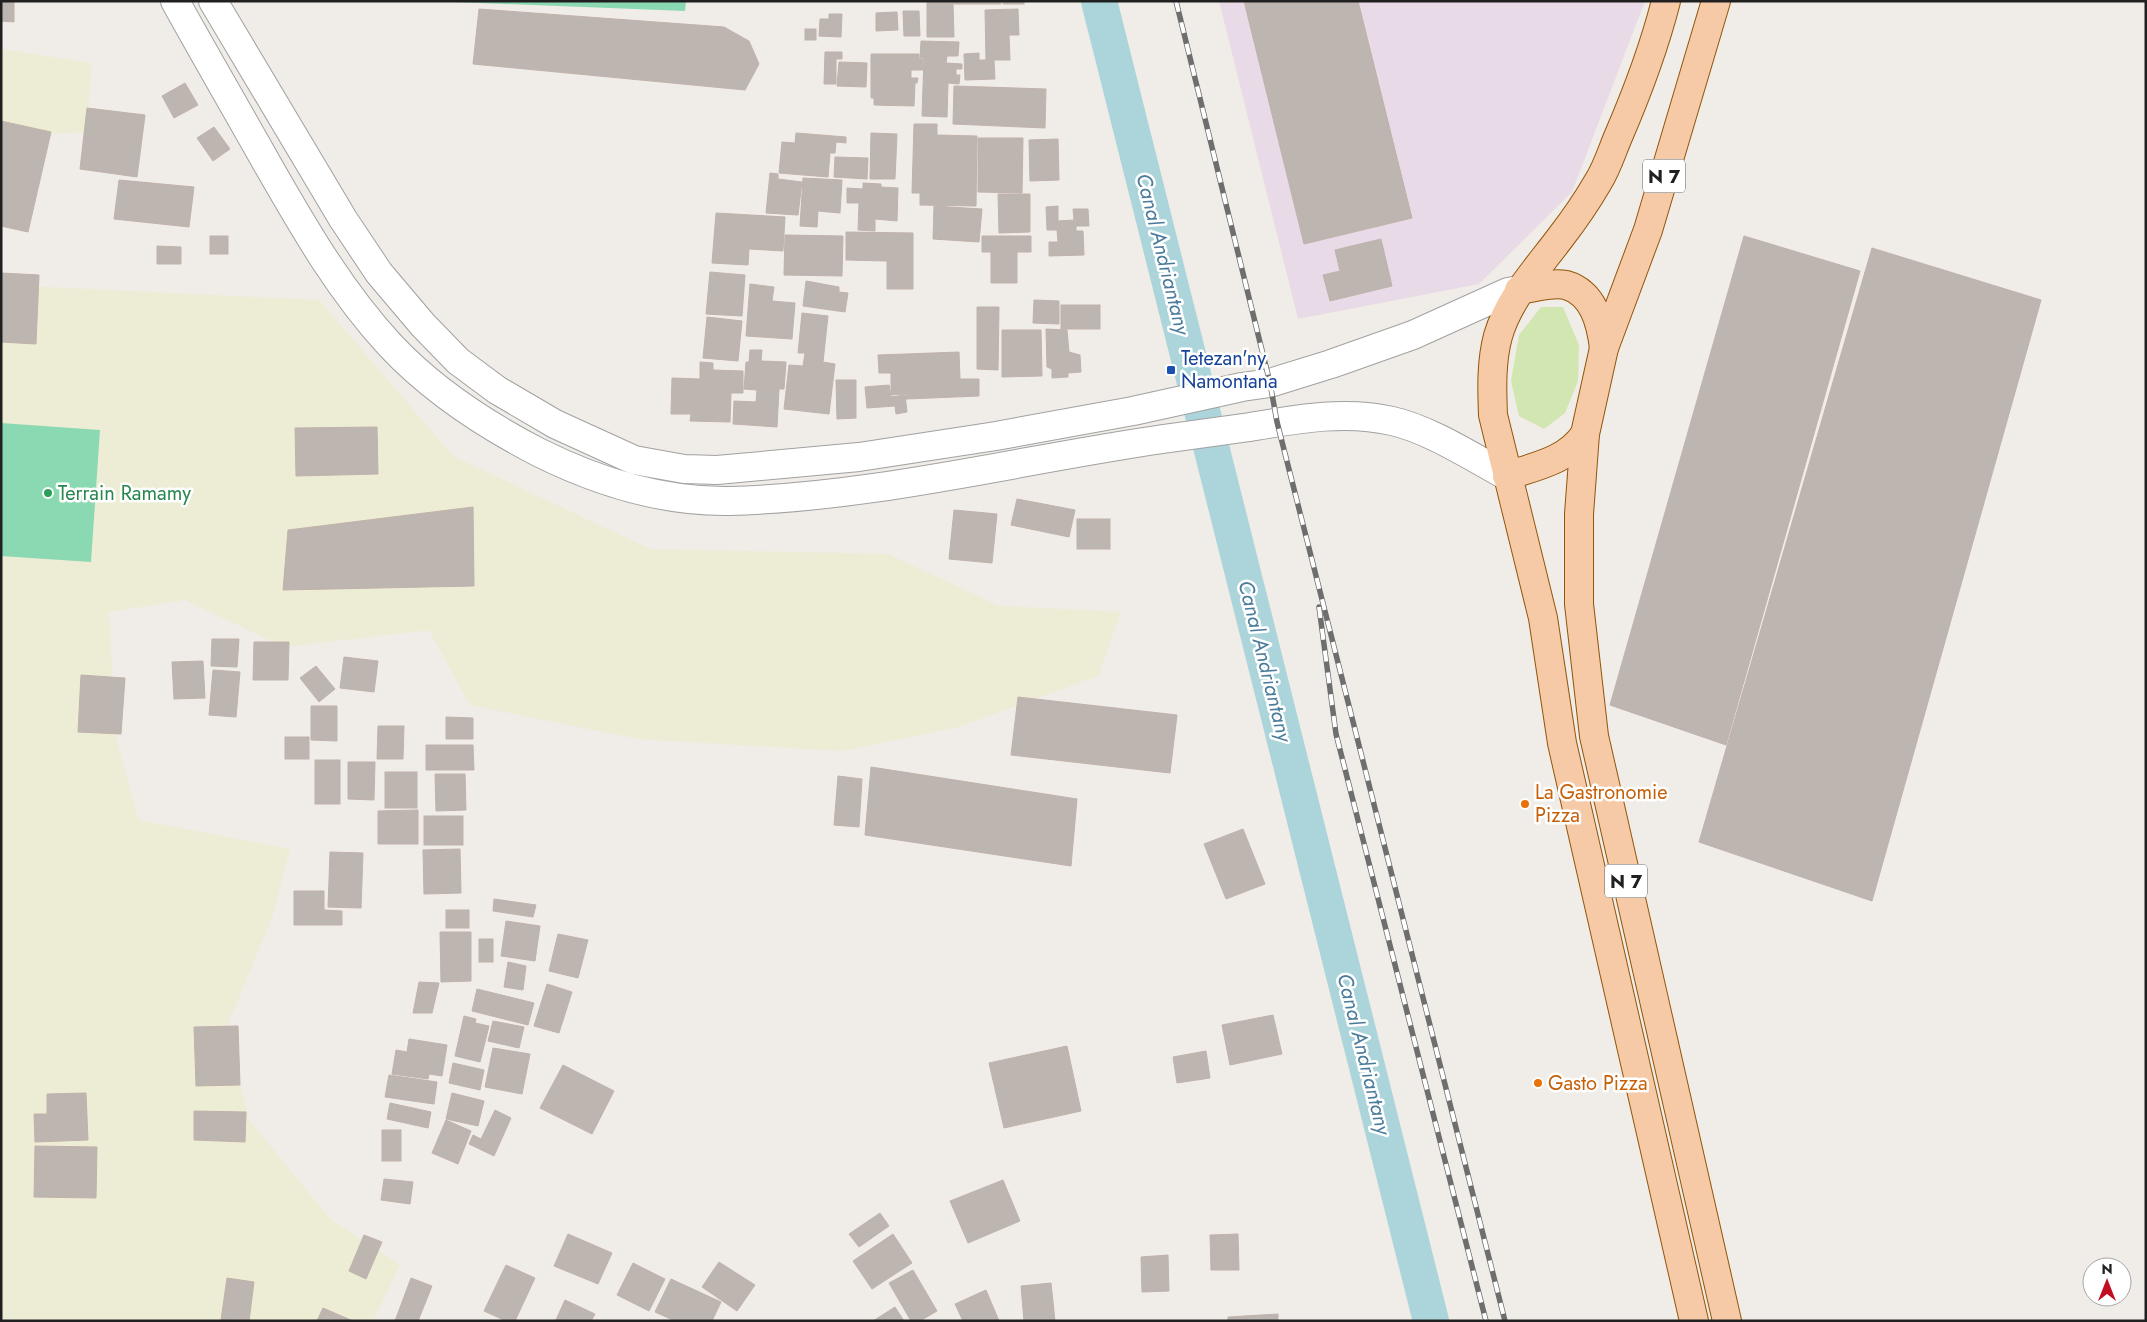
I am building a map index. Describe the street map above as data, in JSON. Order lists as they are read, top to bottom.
{
  "streets": {
    "main road": ["N 7"]
  },
  "water": ["Canal Andriantany"],
  "places": {
    "transit": ["Tetezan'ny Namontana"],
    "other": ["Terrain Ramamy", "La Gastronomie Pizza", "Gasto Pizza"]
  },
  "north": "top"
}
